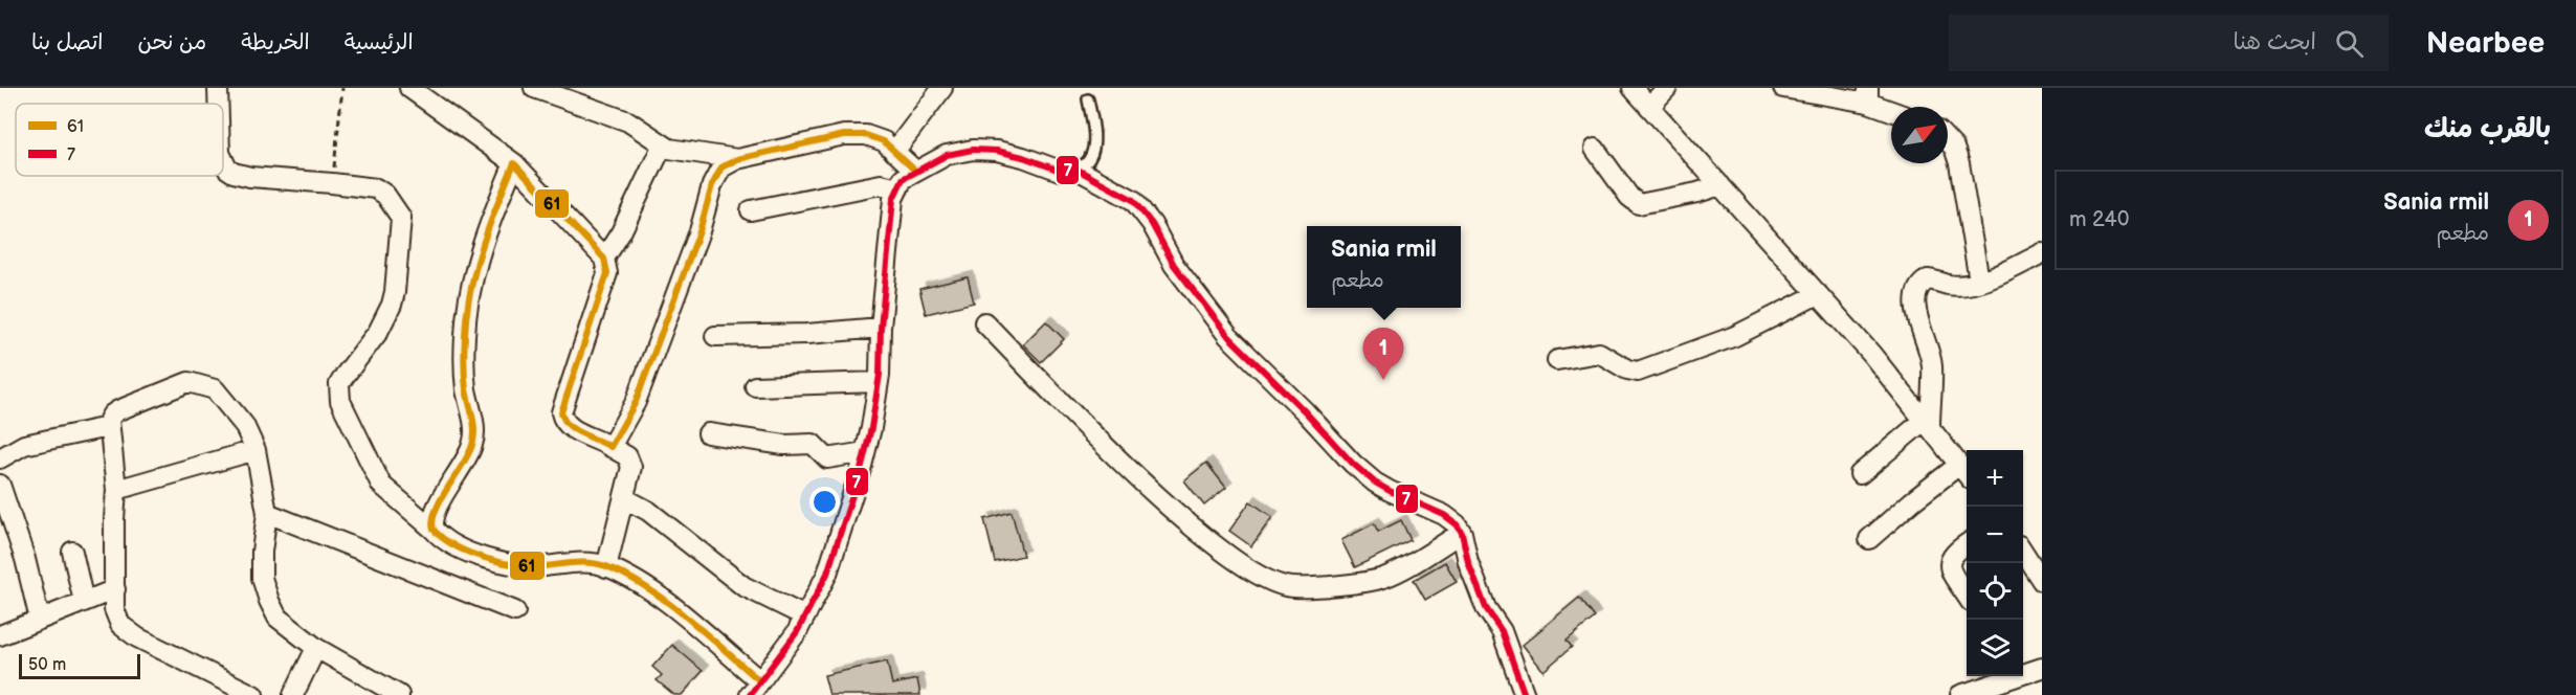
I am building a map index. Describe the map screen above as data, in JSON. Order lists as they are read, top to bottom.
{
  "lines": ["transit line 61", "transit line 7"],
  "legend": ["61", "7"],
  "scale_bar": "50 m",
  "north": "top right",
  "page": {
    "header": "Nearbee",
    "search": "ابحث هنا",
    "nav": [
      "الرئيسية",
      "الخريطة",
      "من نحن",
      "اتصل بنا"
    ],
    "heading": "بالقرب منك",
    "list": [
      {
        "mark": "1",
        "name": "Sania rmil",
        "note": "مطعم",
        "value": "240 m"
      }
    ],
    "popup": ["Sania rmil", "مطعم"],
    "pins": "1",
    "map_buttons": ["+", "−"],
    "scale": "50 m"
  }
}
